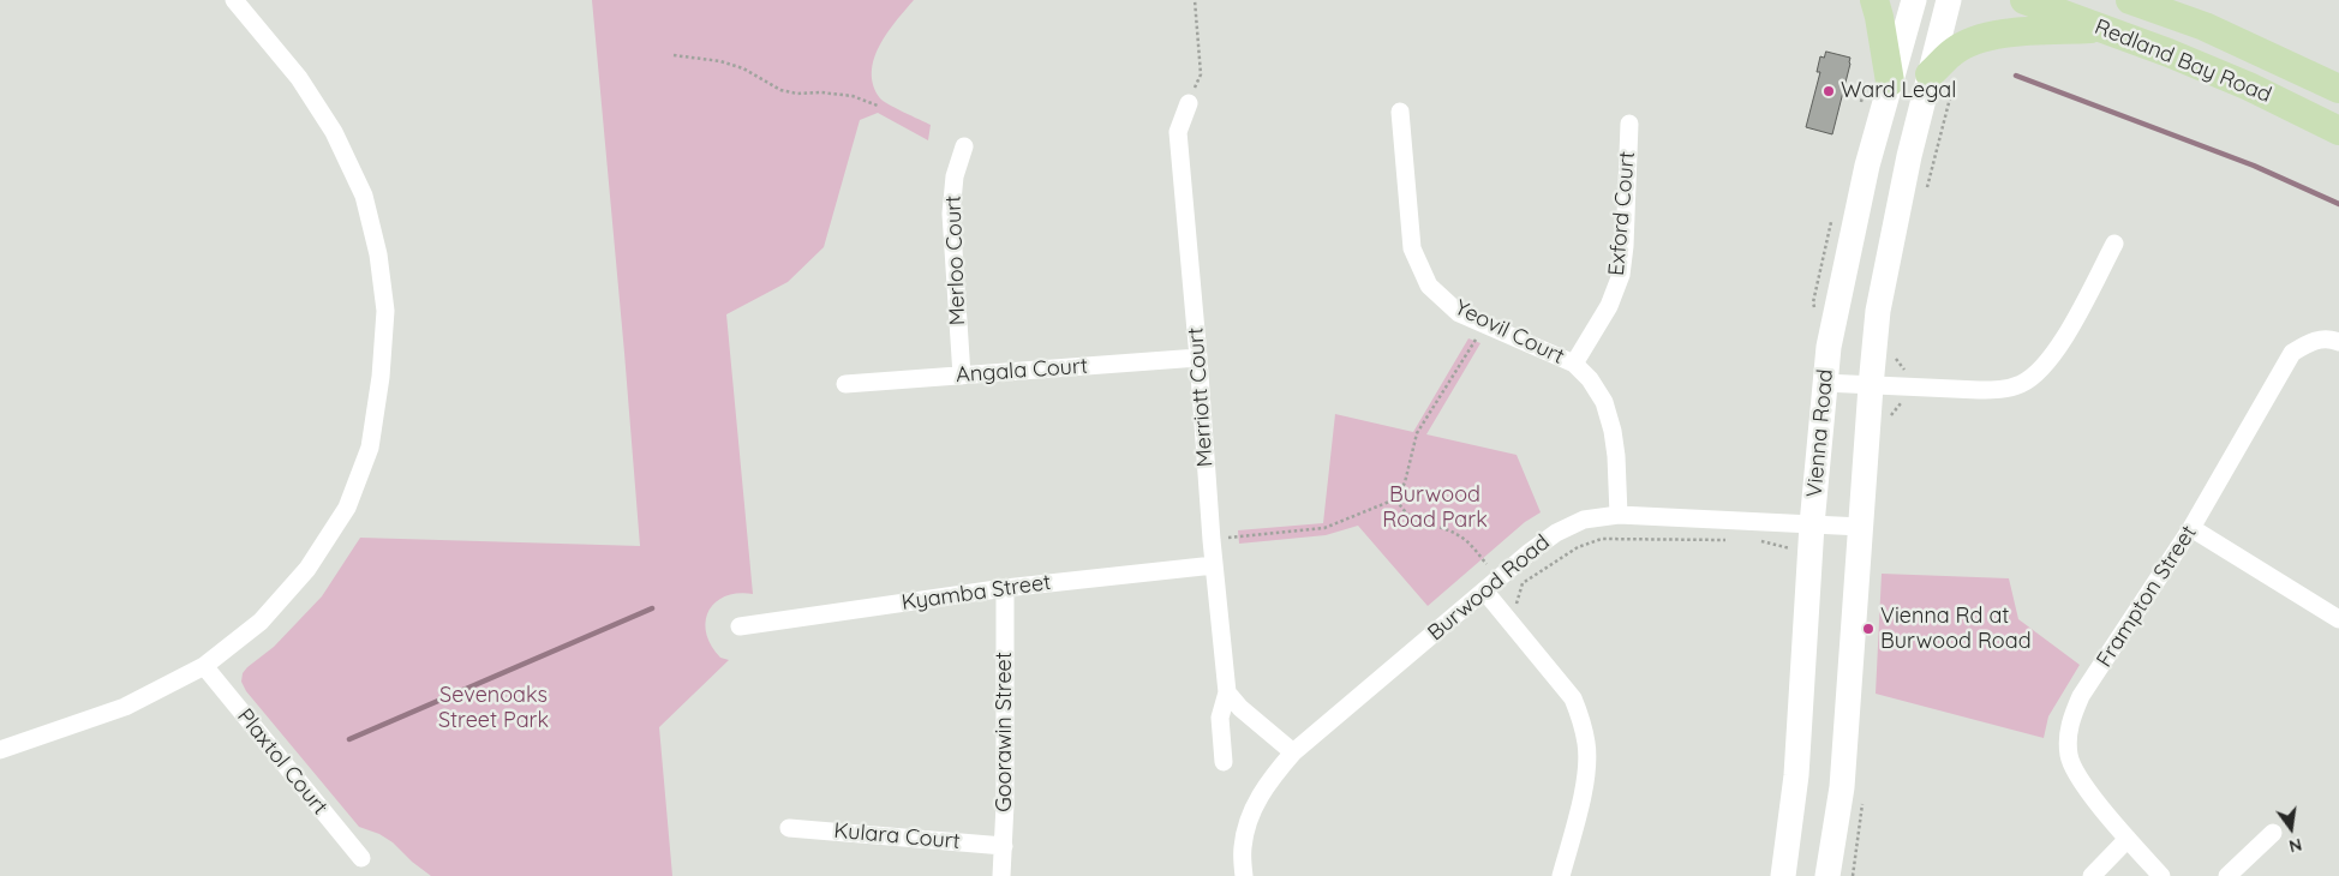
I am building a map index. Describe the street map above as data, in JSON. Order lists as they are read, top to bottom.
{
  "streets": {
    "main road": ["Redland Bay Road", "Vienna Road"],
    "street": [
      "Exford Court",
      "Merloo Court",
      "Yeovil Court",
      "Angala Court",
      "Merriott Court",
      "Burwood Road",
      "Kyamba Street",
      "Frampton Street",
      "Goorawin Street",
      "Plaxtol Court",
      "Kulara Court"
    ]
  },
  "crossings": [
    ["Exford Court", "Yeovil Court"],
    ["Merloo Court", "Angala Court"],
    ["Yeovil Court", "Burwood Road"],
    ["Angala Court", "Merriott Court"],
    ["Merriott Court", "Kyamba Street"],
    ["Vienna Road", "Burwood Road"],
    ["Kyamba Street", "Goorawin Street"],
    ["Goorawin Street", "Kulara Court"]
  ],
  "parks": ["Burwood Road Park", "Sevenoaks Street Park"],
  "places": ["Ward Legal", "Vienna Rd at Burwood Road"],
  "north": "bottom"
}
